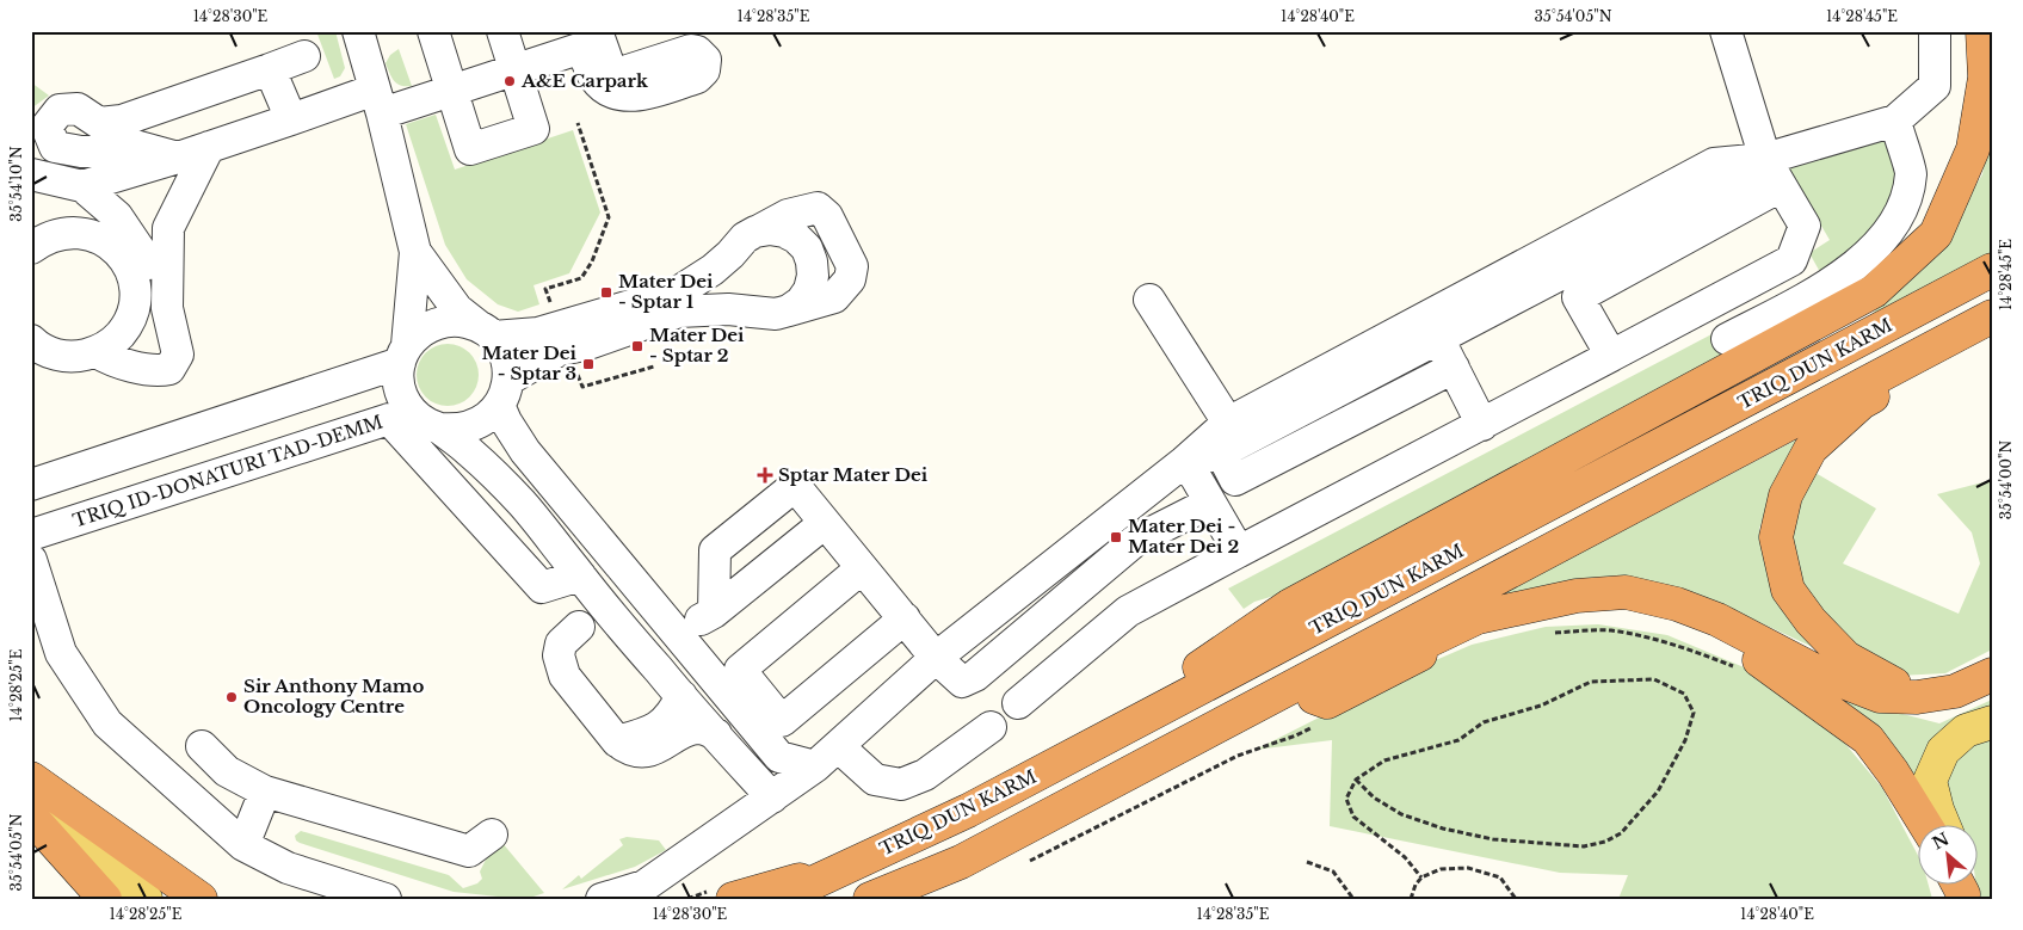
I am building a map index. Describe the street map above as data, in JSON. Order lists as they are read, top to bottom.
{
  "streets": {
    "highway": ["TRIQ DUN KARM"],
    "lane": ["TRIQ ID-DONATURI TAD-DEMM"]
  },
  "places": {
    "other": ["A&E Carpark", "Sir Anthony Mamo Oncology Centre"],
    "transit": [
      "Mater Dei - Sptar 1",
      "Mater Dei - Sptar 2",
      "Mater Dei - Sptar 3",
      "Mater Dei - Mater Dei 2"
    ],
    "health": ["Sptar Mater Dei"]
  },
  "north": "top left",
  "coordinates": [
    "14°28'30\"E",
    "14°28'35\"E",
    "14°28'40\"E",
    "35°54'05\"N",
    "14°28'45\"E",
    "35°54'10\"N",
    "35°54'00\"N",
    "14°28'25\"E"
  ]
}
